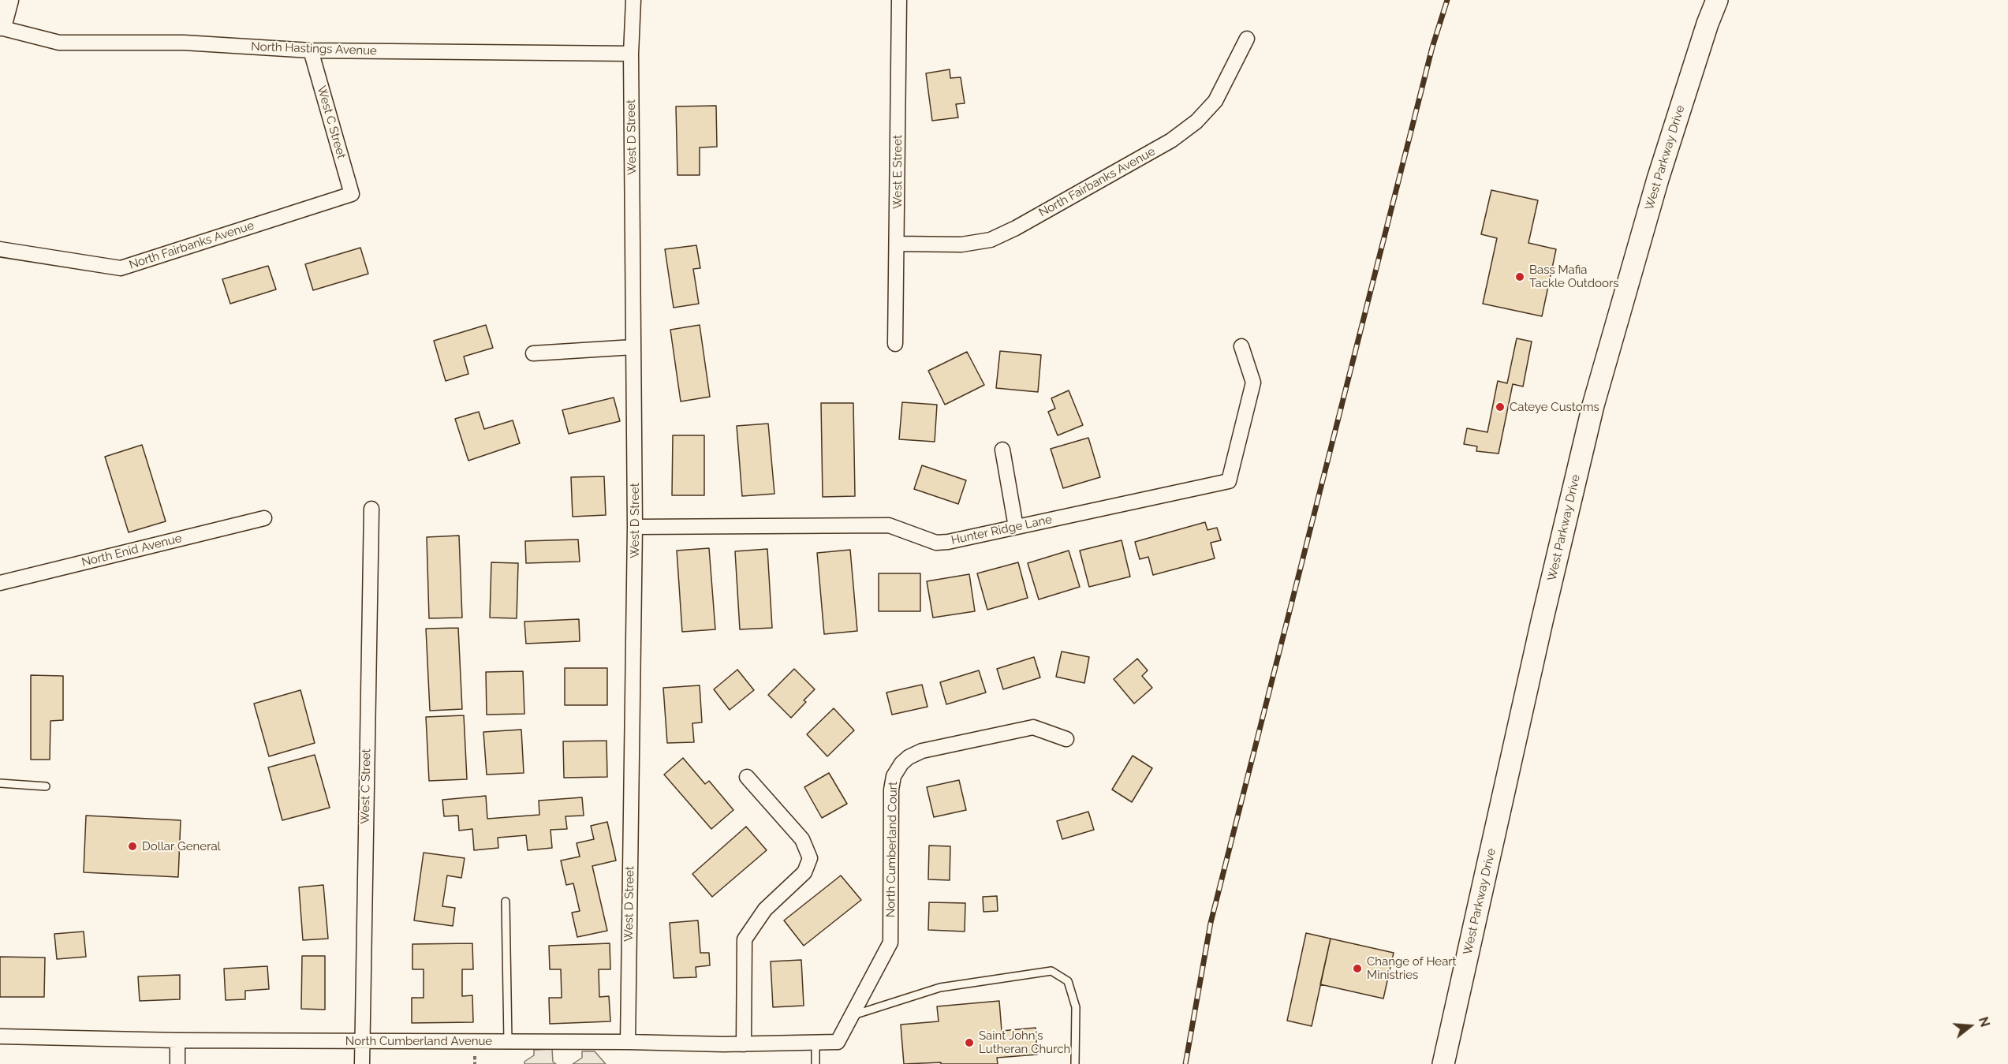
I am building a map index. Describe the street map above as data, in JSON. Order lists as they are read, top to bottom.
{
  "streets": {
    "main road": ["West Parkway Drive"],
    "street": [
      "North Hastings Avenue",
      "West C Street",
      "West D Street",
      "West E Street",
      "North Fairbanks Avenue",
      "Hunter Ridge Lane",
      "North Enid Avenue",
      "North Cumberland Court",
      "North Cumberland Avenue"
    ]
  },
  "crossings": [
    ["North Hastings Avenue", "West C Street"],
    ["North Hastings Avenue", "West D Street"],
    ["West C Street", "North Fairbanks Avenue"],
    ["West C Street", "North Cumberland Avenue"],
    ["West D Street", "Hunter Ridge Lane"],
    ["West D Street", "North Cumberland Avenue"],
    ["West E Street", "North Fairbanks Avenue"],
    ["North Cumberland Court", "North Cumberland Avenue"]
  ],
  "places": [
    "Bass Mafia Tackle Outdoors",
    "Cateye Customs",
    "Dollar General",
    "Change of Heart Ministries",
    "Saint John's Lutheran Church"
  ],
  "north": "right"
}
